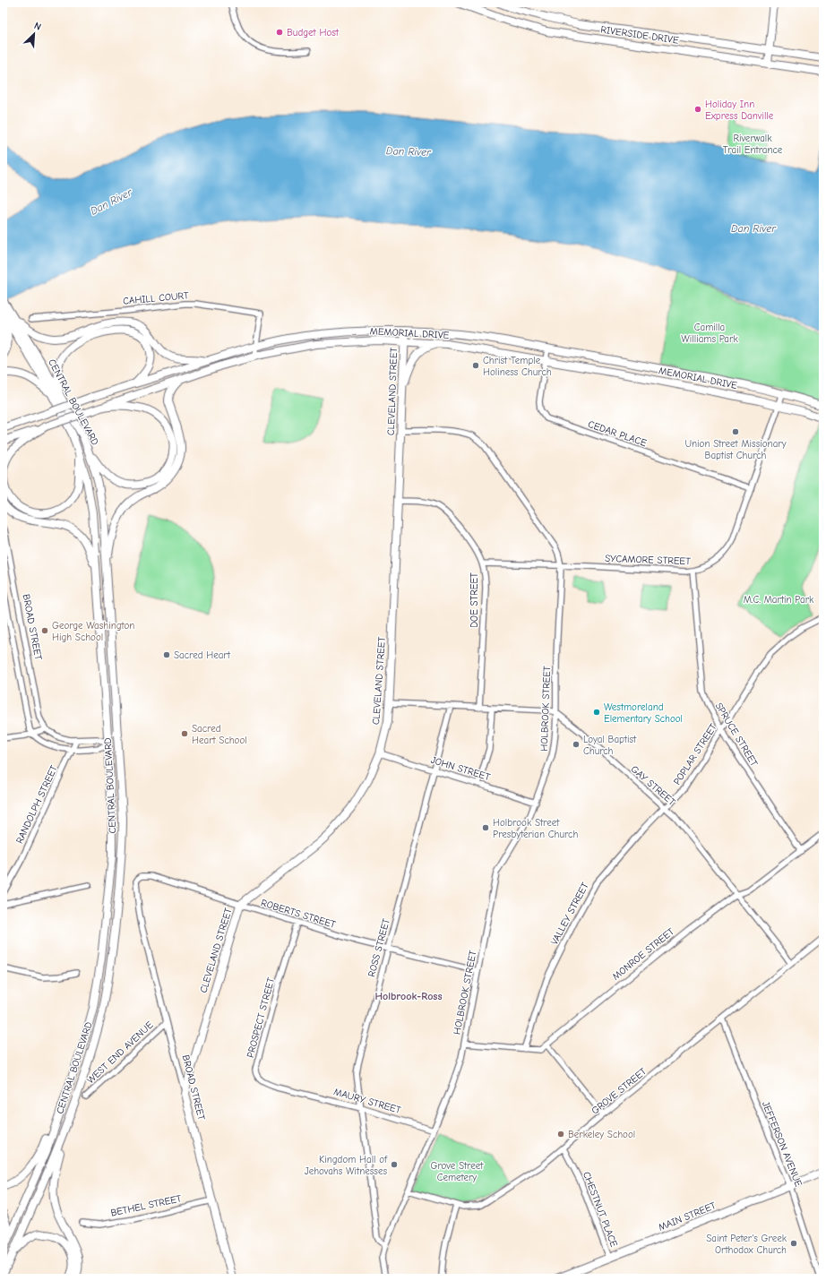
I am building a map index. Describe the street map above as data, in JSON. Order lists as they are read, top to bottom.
{
  "streets": {
    "main road": [
      "RIVERSIDE DRIVE",
      "MEMORIAL DRIVE",
      "CLEVELAND STREET",
      "CENTRAL BOULEVARD",
      "BROAD STREET",
      "MAIN STREET"
    ],
    "street": [
      "CAHILL COURT",
      "CEDAR PLACE",
      "SYCAMORE STREET",
      "DOE STREET",
      "HOLBROOK STREET",
      "SPRUCE STREET",
      "POPLAR STREET",
      "JOHN STREET",
      "GAY STREET",
      "RANDOLPH STREET",
      "ROBERTS STREET",
      "VALLEY STREET",
      "ROSS STREET",
      "MONROE STREET",
      "PROSPECT STREET",
      "WEST END AVENUE",
      "GROVE STREET",
      "MAURY STREET",
      "JEFFERSON AVENUE",
      "BETHEL STREET",
      "CHESTNUT PLACE"
    ]
  },
  "crossings": [
    ["CAHILL COURT", "MEMORIAL DRIVE"],
    ["MEMORIAL DRIVE", "CLEVELAND STREET"],
    ["MEMORIAL DRIVE", "CEDAR PLACE"],
    ["MEMORIAL DRIVE", "SYCAMORE STREET"],
    ["CLEVELAND STREET", "DOE STREET"],
    ["CLEVELAND STREET", "BROAD STREET"],
    ["CLEVELAND STREET", "HOLBROOK STREET"],
    ["CLEVELAND STREET", "JOHN STREET"],
    ["CLEVELAND STREET", "ROBERTS STREET"],
    ["CEDAR PLACE", "SYCAMORE STREET"],
    ["SYCAMORE STREET", "DOE STREET"],
    ["SYCAMORE STREET", "HOLBROOK STREET"],
    ["SYCAMORE STREET", "SPRUCE STREET"],
    ["BROAD STREET", "ROBERTS STREET"],
    ["BROAD STREET", "WEST END AVENUE"],
    ["BROAD STREET", "BETHEL STREET"],
    ["HOLBROOK STREET", "JOHN STREET"],
    ["HOLBROOK STREET", "GAY STREET"],
    ["HOLBROOK STREET", "ROBERTS STREET"],
    ["HOLBROOK STREET", "ROSS STREET"],
    ["HOLBROOK STREET", "MONROE STREET"],
    ["HOLBROOK STREET", "GROVE STREET"],
    ["HOLBROOK STREET", "MAURY STREET"],
    ["SPRUCE STREET", "POPLAR STREET"],
    ["SPRUCE STREET", "MONROE STREET"],
    ["POPLAR STREET", "GAY STREET"],
    ["POPLAR STREET", "VALLEY STREET"],
    ["JOHN STREET", "ROSS STREET"],
    ["GAY STREET", "VALLEY STREET"],
    ["GAY STREET", "MONROE STREET"],
    ["GAY STREET", "GROVE STREET"],
    ["ROBERTS STREET", "ROSS STREET"],
    ["ROBERTS STREET", "PROSPECT STREET"],
    ["VALLEY STREET", "MONROE STREET"],
    ["ROSS STREET", "MAURY STREET"],
    ["PROSPECT STREET", "MAURY STREET"],
    ["GROVE STREET", "JEFFERSON AVENUE"],
    ["GROVE STREET", "CHESTNUT PLACE"],
    ["JEFFERSON AVENUE", "MAIN STREET"],
    ["CHESTNUT PLACE", "MAIN STREET"]
  ],
  "districts": ["Holbrook-Ross"],
  "water": ["Dan River"],
  "parks": [
    "Riverwalk Trail Entrance",
    "Camilla Williams Park",
    "M.C. Martin Park",
    "Grove Street Cemetery"
  ],
  "places": [
    "Budget Host",
    "Holiday Inn Express Danville",
    "Christ Temple Holiness Church",
    "Union Street Missionary Baptist Church",
    "George Washington High School",
    "Sacred Heart",
    "Westmoreland Elementary School",
    "Sacred Heart School",
    "Loyal Baptist Church",
    "Holbrook Street Presbyterian Church",
    "Berkeley School",
    "Kingdom Hall of Jehovahs Witnesses",
    "Saint Peter's Greek Orthodox Church"
  ],
  "north": "top right"
}
